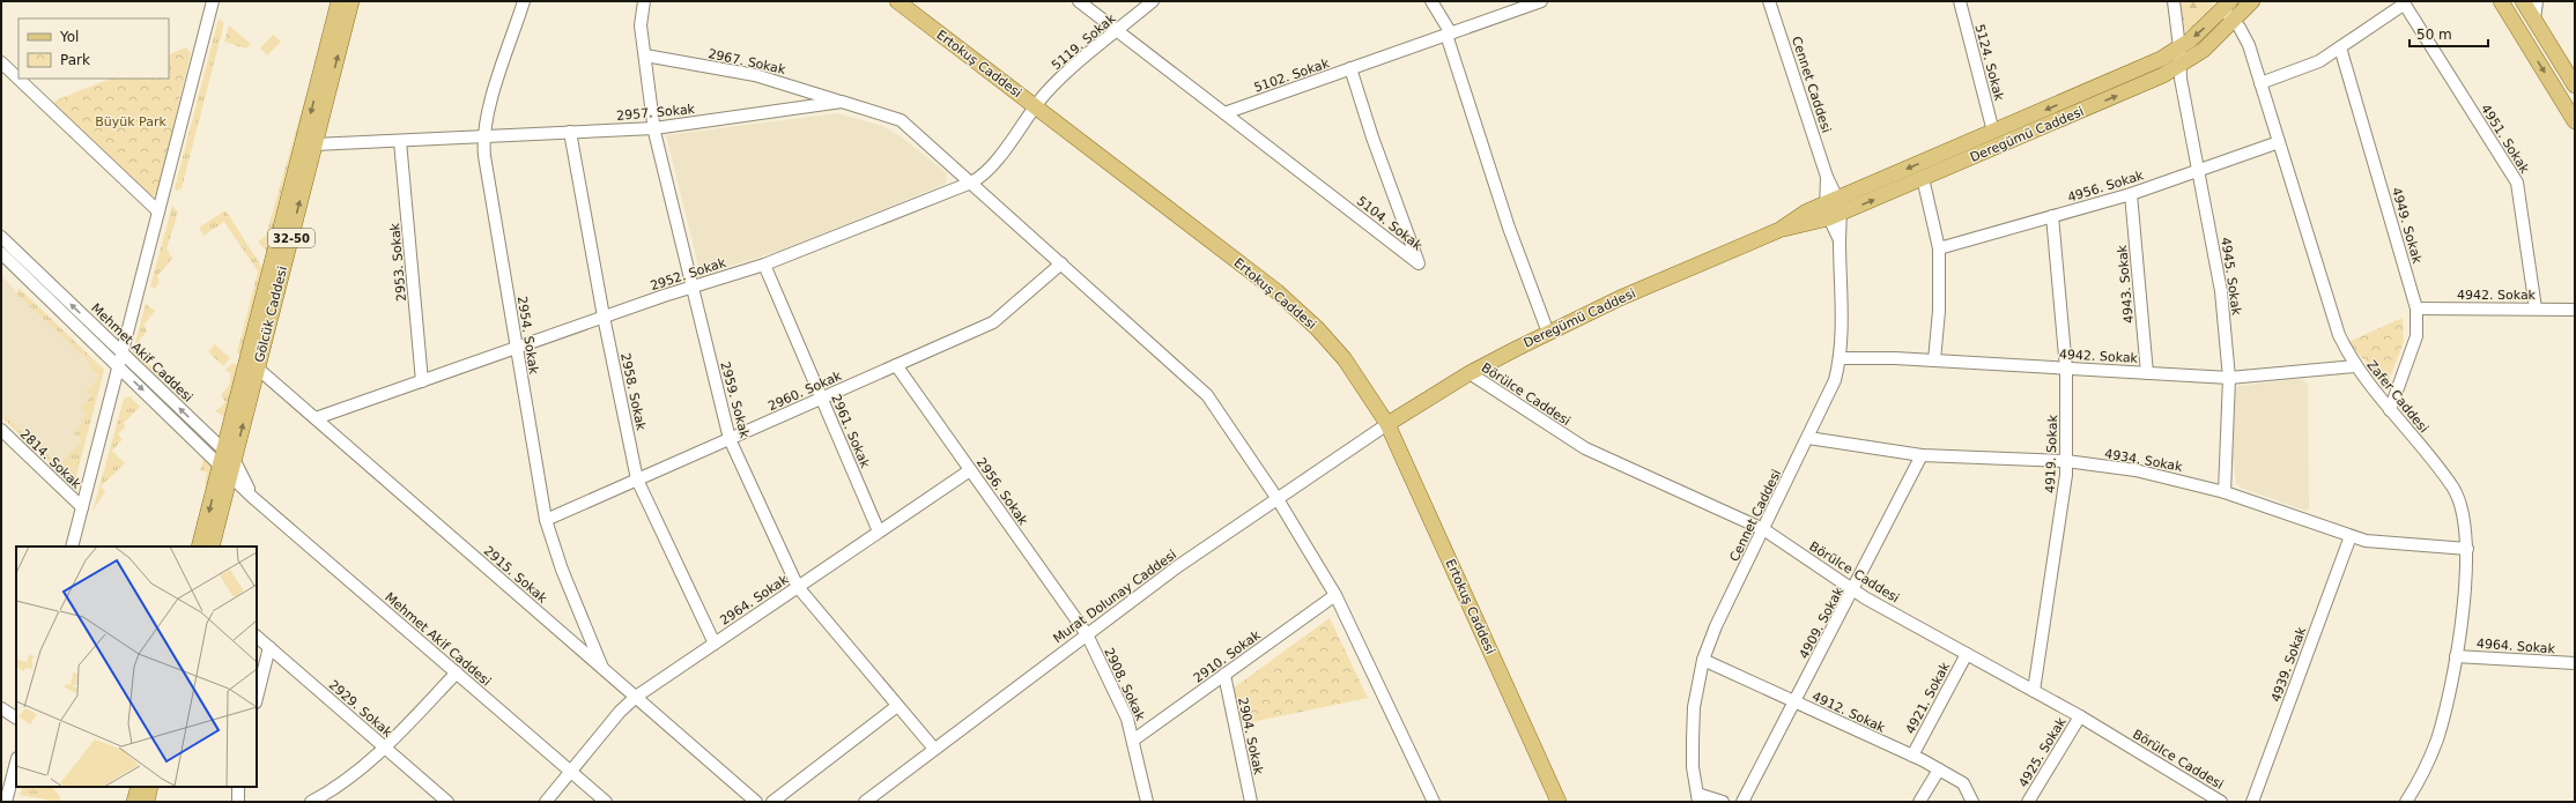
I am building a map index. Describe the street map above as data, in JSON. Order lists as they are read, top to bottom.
{
  "streets": {
    "main road": [
      "Ertokuş Caddesi",
      "Deregümü Caddesi",
      "32-50",
      "Gölcük Caddesi"
    ],
    "street": [
      "5119. Sokak",
      "2967. Sokak",
      "5124. Sokak",
      "5102. Sokak",
      "Cennet Caddesi",
      "2957. Sokak",
      "4951. Sokak",
      "4956. Sokak",
      "5104. Sokak",
      "4949. Sokak",
      "2953. Sokak",
      "2952. Sokak",
      "4945. Sokak",
      "4943. Sokak",
      "4942. Sokak",
      "2954. Sokak",
      "Mehmet Akif Caddesi",
      "2960. Sokak",
      "2958. Sokak",
      "Börülce Caddesi",
      "Zafer Caddesi",
      "2959. Sokak",
      "2961. Sokak",
      "4919. Sokak",
      "2814. Sokak",
      "4934. Sokak",
      "2956. Sokak",
      "2915. Sokak",
      "Murat Dolunay Caddesi",
      "2964. Sokak",
      "4909. Sokak",
      "4964. Sokak",
      "2910. Sokak",
      "4939. Sokak",
      "2908. Sokak",
      "4921. Sokak",
      "2929. Sokak",
      "4912. Sokak",
      "2904. Sokak",
      "4925. Sokak"
    ]
  },
  "crossings": [
    ["5119. Sokak", "Ertokuş Caddesi"],
    ["5119. Sokak", "2952. Sokak"],
    ["2967. Sokak", "2957. Sokak"],
    ["2967. Sokak", "2959. Sokak"],
    ["5124. Sokak", "Deregümü Caddesi"],
    ["Ertokuş Caddesi", "Deregümü Caddesi"],
    ["Ertokuş Caddesi", "2952. Sokak"],
    ["Ertokuş Caddesi", "Murat Dolunay Caddesi"],
    ["5102. Sokak", "5104. Sokak"],
    ["Cennet Caddesi", "Deregümü Caddesi"],
    ["Cennet Caddesi", "4942. Sokak"],
    ["Cennet Caddesi", "Börülce Caddesi"],
    ["Cennet Caddesi", "4934. Sokak"],
    ["Cennet Caddesi", "4912. Sokak"],
    ["2957. Sokak", "2953. Sokak"],
    ["2957. Sokak", "2952. Sokak"],
    ["2957. Sokak", "Gölcük Caddesi"],
    ["2957. Sokak", "2954. Sokak"],
    ["2957. Sokak", "2960. Sokak"],
    ["2957. Sokak", "2958. Sokak"],
    ["2957. Sokak", "2959. Sokak"],
    ["2957. Sokak", "Murat Dolunay Caddesi"],
    ["2957. Sokak", "2910. Sokak"],
    ["Deregümü Caddesi", "4945. Sokak"],
    ["Deregümü Caddesi", "Börülce Caddesi"],
    ["Deregümü Caddesi", "Zafer Caddesi"],
    ["Deregümü Caddesi", "Murat Dolunay Caddesi"],
    ["4951. Sokak", "4942. Sokak"],
    ["4956. Sokak", "4945. Sokak"],
    ["4956. Sokak", "4943. Sokak"],
    ["4956. Sokak", "Zafer Caddesi"],
    ["4956. Sokak", "4919. Sokak"],
    ["4949. Sokak", "4942. Sokak"],
    ["4949. Sokak", "Zafer Caddesi"],
    ["2953. Sokak", "2952. Sokak"],
    ["2952. Sokak", "2954. Sokak"],
    ["2952. Sokak", "2958. Sokak"],
    ["2952. Sokak", "2959. Sokak"],
    ["2952. Sokak", "2961. Sokak"],
    ["2952. Sokak", "2915. Sokak"],
    ["4945. Sokak", "4942. Sokak"],
    ["4945. Sokak", "4934. Sokak"],
    ["4943. Sokak", "4942. Sokak"],
    ["4942. Sokak", "Zafer Caddesi"],
    ["4942. Sokak", "4919. Sokak"],
    ["Gölcük Caddesi", "Mehmet Akif Caddesi"],
    ["Gölcük Caddesi", "2915. Sokak"],
    ["2954. Sokak", "2960. Sokak"],
    ["2954. Sokak", "2915. Sokak"],
    ["Mehmet Akif Caddesi", "2964. Sokak"],
    ["2960. Sokak", "2958. Sokak"],
    ["2960. Sokak", "2959. Sokak"],
    ["2960. Sokak", "2961. Sokak"],
    ["2960. Sokak", "2956. Sokak"],
    ["2958. Sokak", "2964. Sokak"],
    ["Börülce Caddesi", "4919. Sokak"],
    ["Börülce Caddesi", "4909. Sokak"],
    ["Börülce Caddesi", "4921. Sokak"],
    ["Börülce Caddesi", "4925. Sokak"],
    ["Zafer Caddesi", "4934. Sokak"],
    ["Zafer Caddesi", "4964. Sokak"],
    ["2959. Sokak", "Murat Dolunay Caddesi"],
    ["2959. Sokak", "2964. Sokak"],
    ["2961. Sokak", "2964. Sokak"],
    ["4919. Sokak", "4934. Sokak"],
    ["4934. Sokak", "4909. Sokak"],
    ["4934. Sokak", "4939. Sokak"],
    ["2956. Sokak", "Murat Dolunay Caddesi"],
    ["2956. Sokak", "2964. Sokak"],
    ["2956. Sokak", "2908. Sokak"],
    ["2915. Sokak", "2964. Sokak"],
    ["Murat Dolunay Caddesi", "2908. Sokak"],
    ["4909. Sokak", "4912. Sokak"],
    ["2910. Sokak", "2908. Sokak"],
    ["2910. Sokak", "2904. Sokak"],
    ["4921. Sokak", "4912. Sokak"]
  ],
  "parks": ["Büyük Park"],
  "legend": ["Yol", "Park"],
  "scale_bar": "50 m"
}
